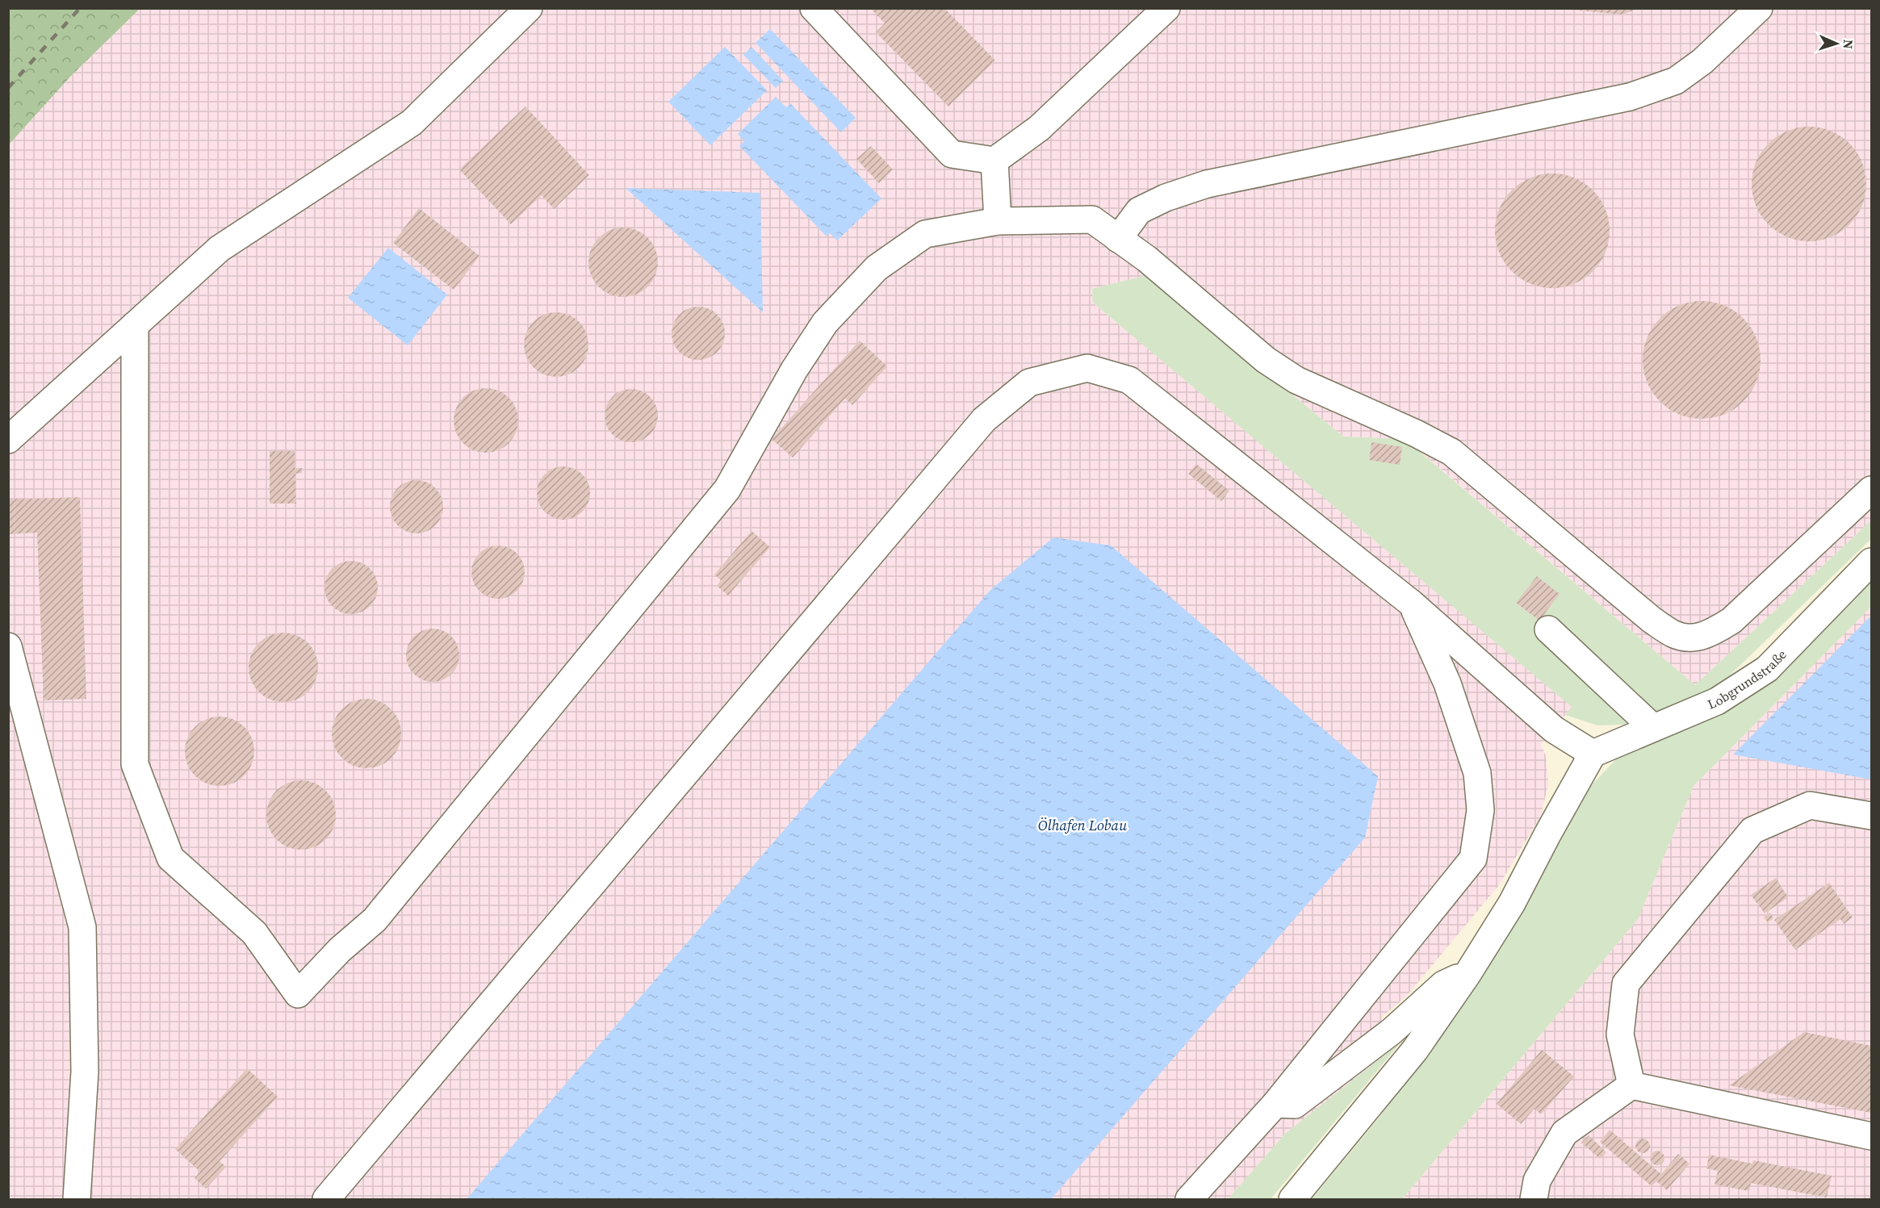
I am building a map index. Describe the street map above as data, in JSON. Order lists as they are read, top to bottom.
{
  "streets": {
    "lane": ["Lobgrundstraße"]
  },
  "water": ["Ölhafen Lobau"],
  "north": "right"
}
